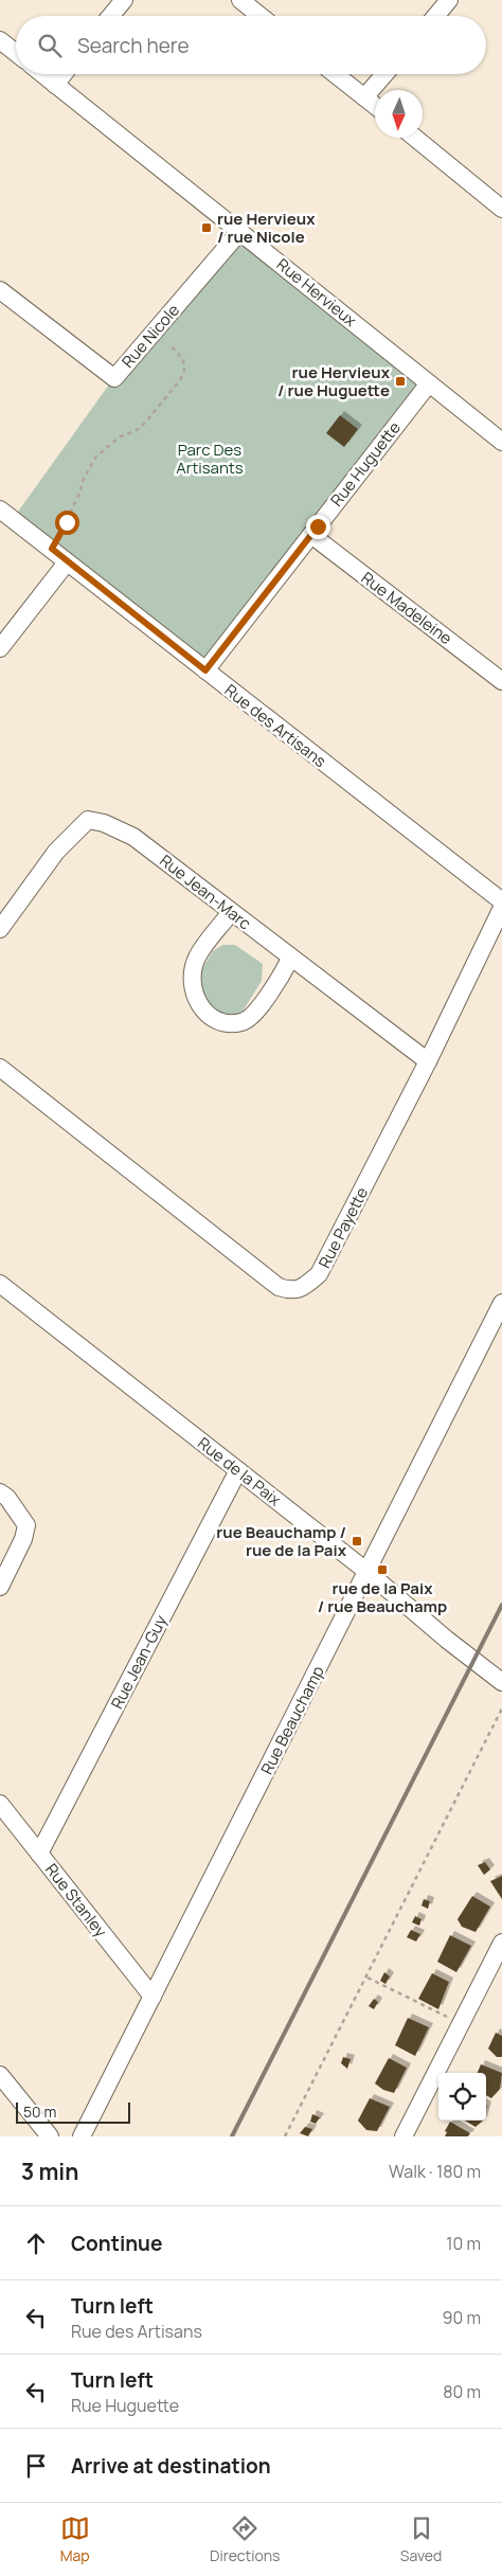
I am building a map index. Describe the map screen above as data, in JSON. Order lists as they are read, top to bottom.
{
  "streets": {
    "street": [
      "Rue Hervieux",
      "Rue Nicole",
      "Rue Huguette",
      "Rue Madeleine",
      "Rue des Artisans",
      "Rue Jean-Marc",
      "Rue Payette",
      "Rue de la Paix",
      "Rue Jean-Guy",
      "Rue Beauchamp",
      "Rue Stanley"
    ]
  },
  "crossings": [
    ["Rue Hervieux", "Rue Nicole"],
    ["Rue Hervieux", "Rue Huguette"],
    ["Rue Huguette", "Rue Madeleine"],
    ["Rue Huguette", "Rue des Artisans"],
    ["Rue Jean-Marc", "Rue Payette"],
    ["Rue de la Paix", "Rue Jean-Guy"],
    ["Rue de la Paix", "Rue Beauchamp"],
    ["Rue Jean-Guy", "Rue Stanley"],
    ["Rue Beauchamp", "Rue Stanley"]
  ],
  "parks": ["Parc Des Artisants"],
  "places": {
    "transit": [
      "rue Hervieux / rue Nicole",
      "rue Hervieux / rue Huguette",
      "rue Beauchamp / rue de la Paix",
      "rue de la Paix / rue Beauchamp"
    ]
  },
  "scale_bar": "50 m",
  "north": "bottom",
  "page": {
    "search": "Search here",
    "scale": "50 m",
    "heading": ["3 min", "Walk · 180 m"],
    "list": [
      ["Continue", "10 m"],
      ["Turn left", "Rue des Artisans", "90 m"],
      ["Turn left", "Rue Huguette", "80 m"],
      "Arrive at destination"
    ],
    "nav": ["Map", "Directions", "Saved"]
  }
}
